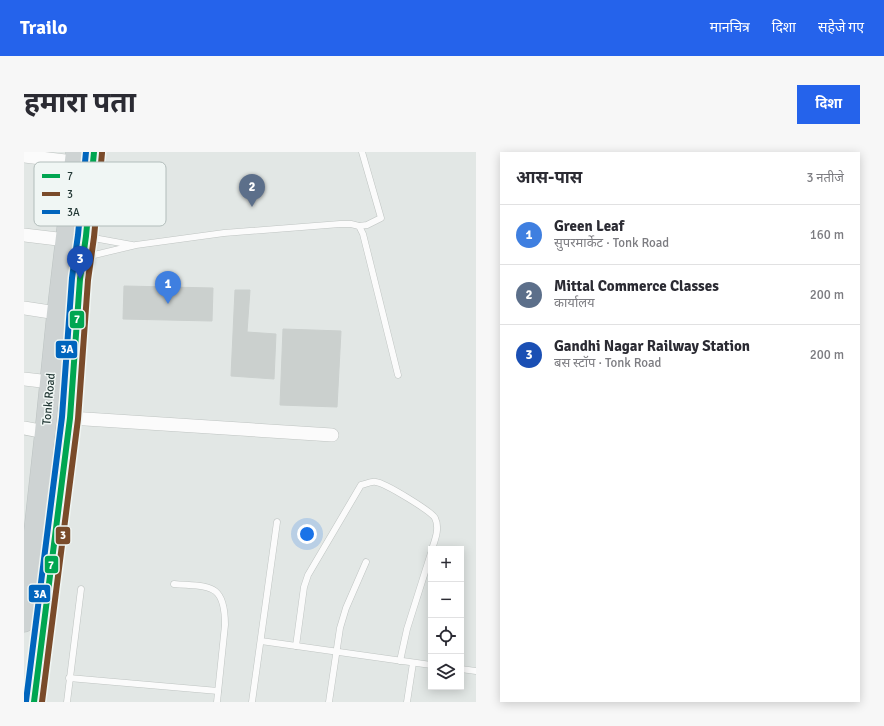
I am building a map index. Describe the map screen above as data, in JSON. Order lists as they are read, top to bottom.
{
  "streets": {
    "main road": ["Tonk Road"]
  },
  "lines": ["transit line 7", "transit line 3A", "transit line 3"],
  "legend": ["7", "3", "3A"],
  "page": {
    "header": "Trailo",
    "nav": ["मानचित्र", "दिशा", "सहेजे गए"],
    "buttons": "दिशा",
    "title": "हमारा पता",
    "heading": ["आस-पास", "3 नतीजे"],
    "pins": ["2", "3", "1"],
    "list": [
      {
        "mark": "1",
        "name": "Green Leaf",
        "note": "सुपरमार्केट · Tonk Road",
        "value": "160 m"
      },
      {
        "mark": "2",
        "name": "Mittal Commerce Classes",
        "note": "कार्यालय",
        "value": "200 m"
      },
      {
        "mark": "3",
        "name": "Gandhi Nagar Railway Station",
        "note": "बस स्टॉप · Tonk Road",
        "value": "200 m"
      }
    ],
    "map_buttons": ["+", "−"]
  }
}
